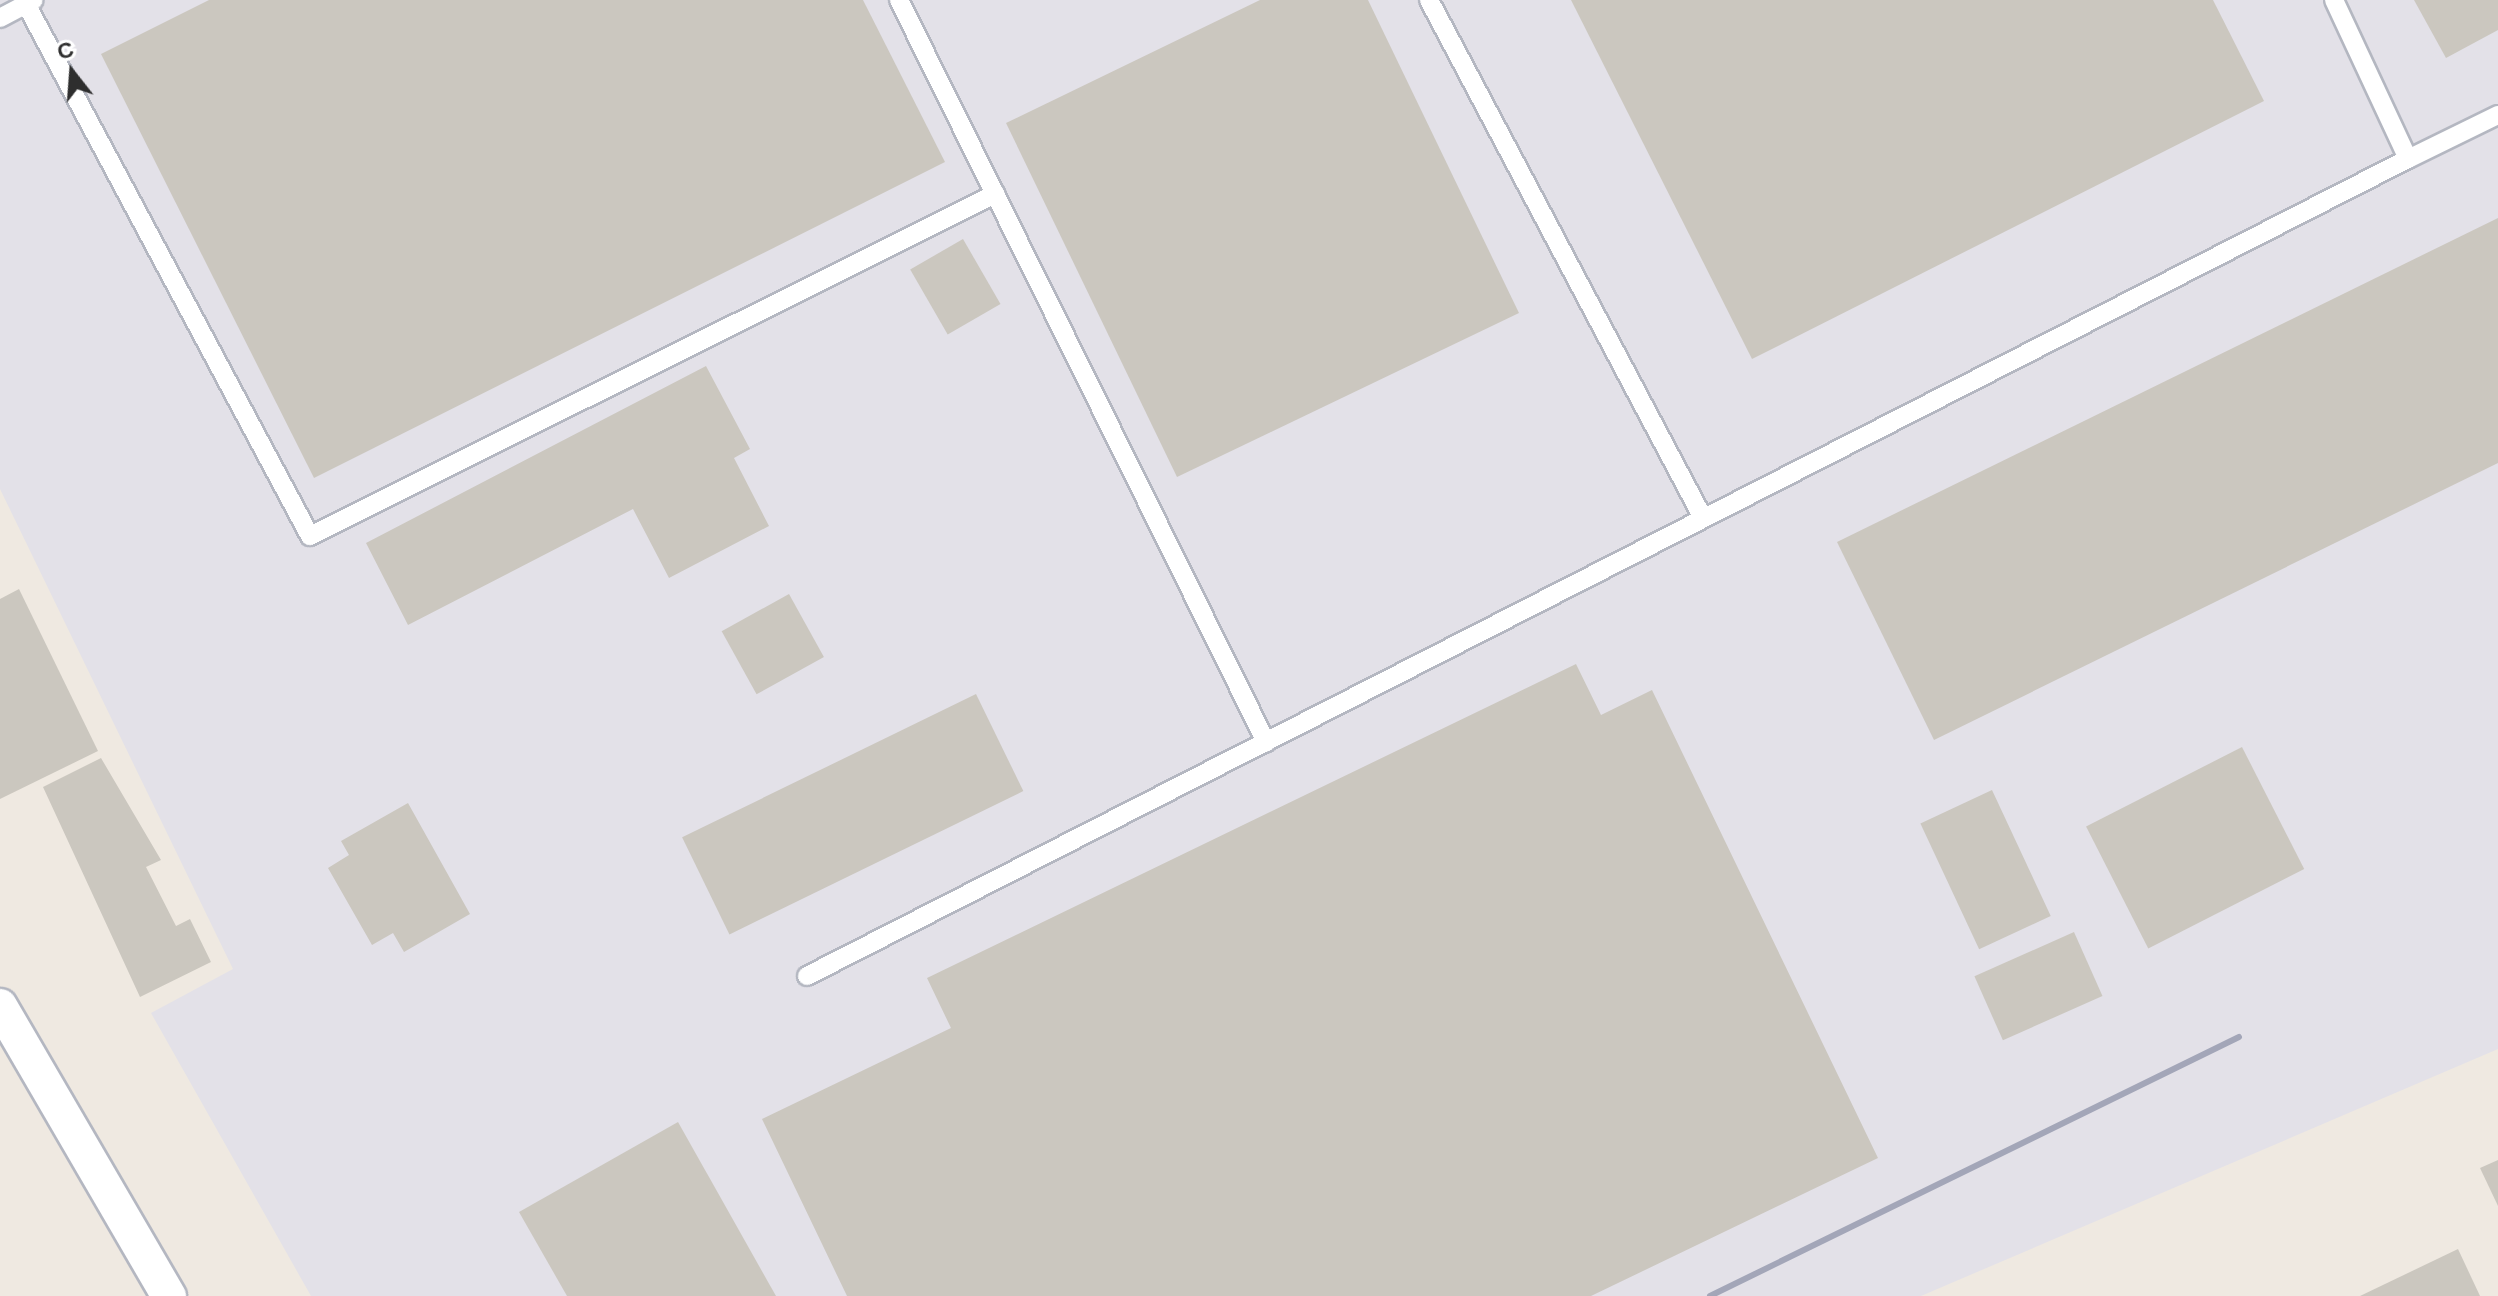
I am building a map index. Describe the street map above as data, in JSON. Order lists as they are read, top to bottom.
{
  "north": "top"
}
